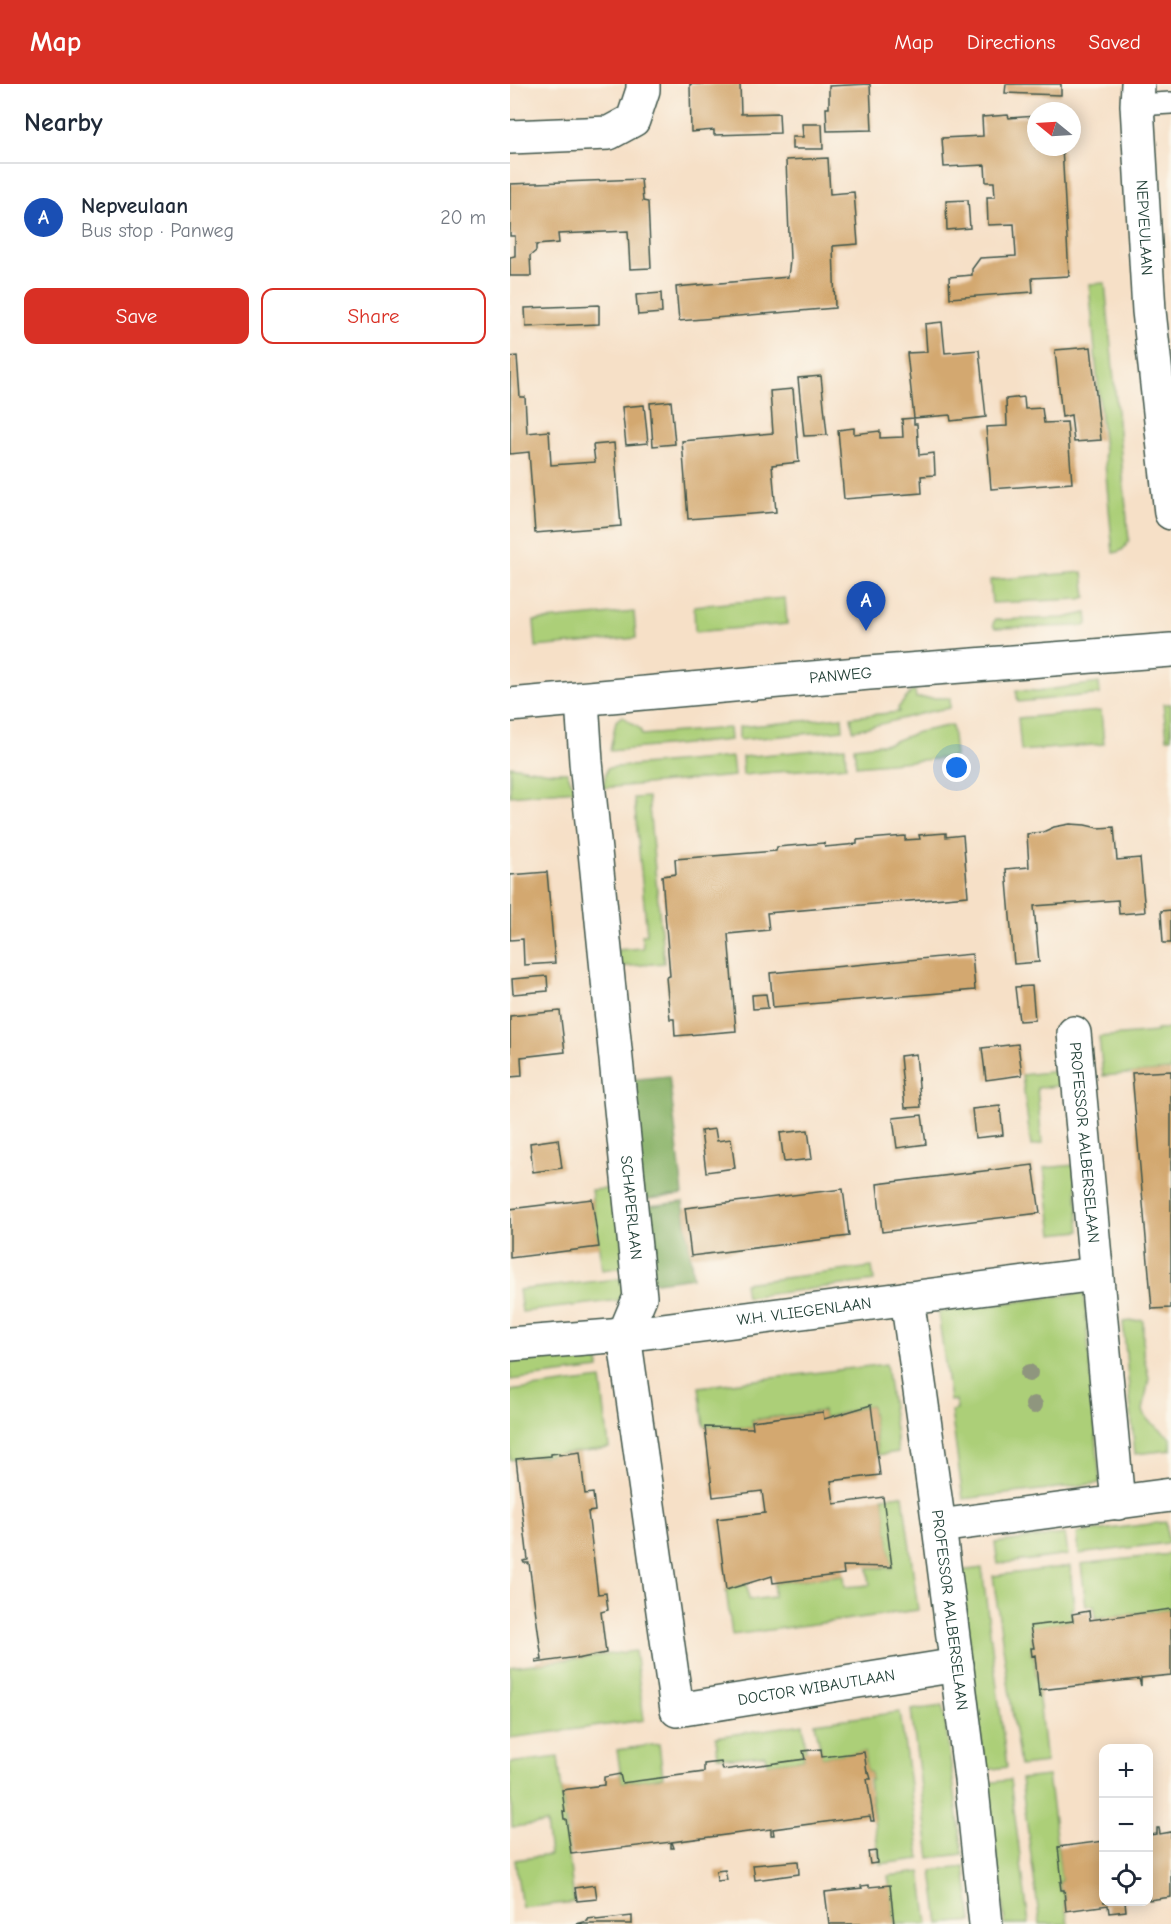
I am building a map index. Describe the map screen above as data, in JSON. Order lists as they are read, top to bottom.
{
  "streets": {
    "street": [
      "NEPVEULAAN",
      "PANWEG",
      "PROFESSOR AALBERSELAAN",
      "SCHAPERLAAN",
      "W.H. VLIEGENLAAN",
      "DOCTOR WIBAUTLAAN"
    ]
  },
  "crossings": [
    ["PANWEG", "SCHAPERLAAN"],
    ["PROFESSOR AALBERSELAAN", "W.H. VLIEGENLAAN"],
    ["PROFESSOR AALBERSELAAN", "DOCTOR WIBAUTLAAN"],
    ["SCHAPERLAAN", "W.H. VLIEGENLAAN"],
    ["SCHAPERLAAN", "DOCTOR WIBAUTLAAN"],
    ["W.H. VLIEGENLAAN", "DOCTOR WIBAUTLAAN"]
  ],
  "north": "left",
  "page": {
    "header": "Map",
    "nav": ["Map", "Directions", "Saved"],
    "heading": "Nearby",
    "list": [
      {
        "mark": "A",
        "name": "Nepveulaan",
        "note": "Bus stop · Panweg",
        "value": "20 m"
      }
    ],
    "buttons": ["Save", "Share"],
    "pins": "A",
    "map_buttons": ["+", "−"]
  }
}
